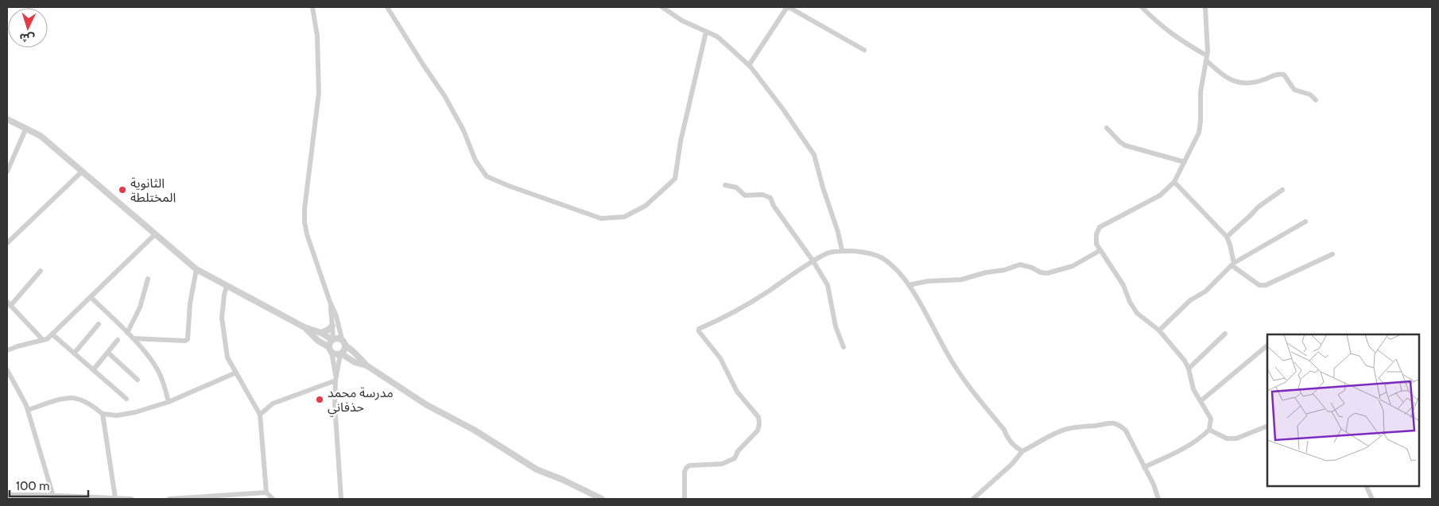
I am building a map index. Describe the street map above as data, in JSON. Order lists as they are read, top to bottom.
{
  "places": ["الثانوية المختلطة", "مدرسة محمد حذفاني"],
  "scale_bar": "100 m",
  "north": "bottom"
}
